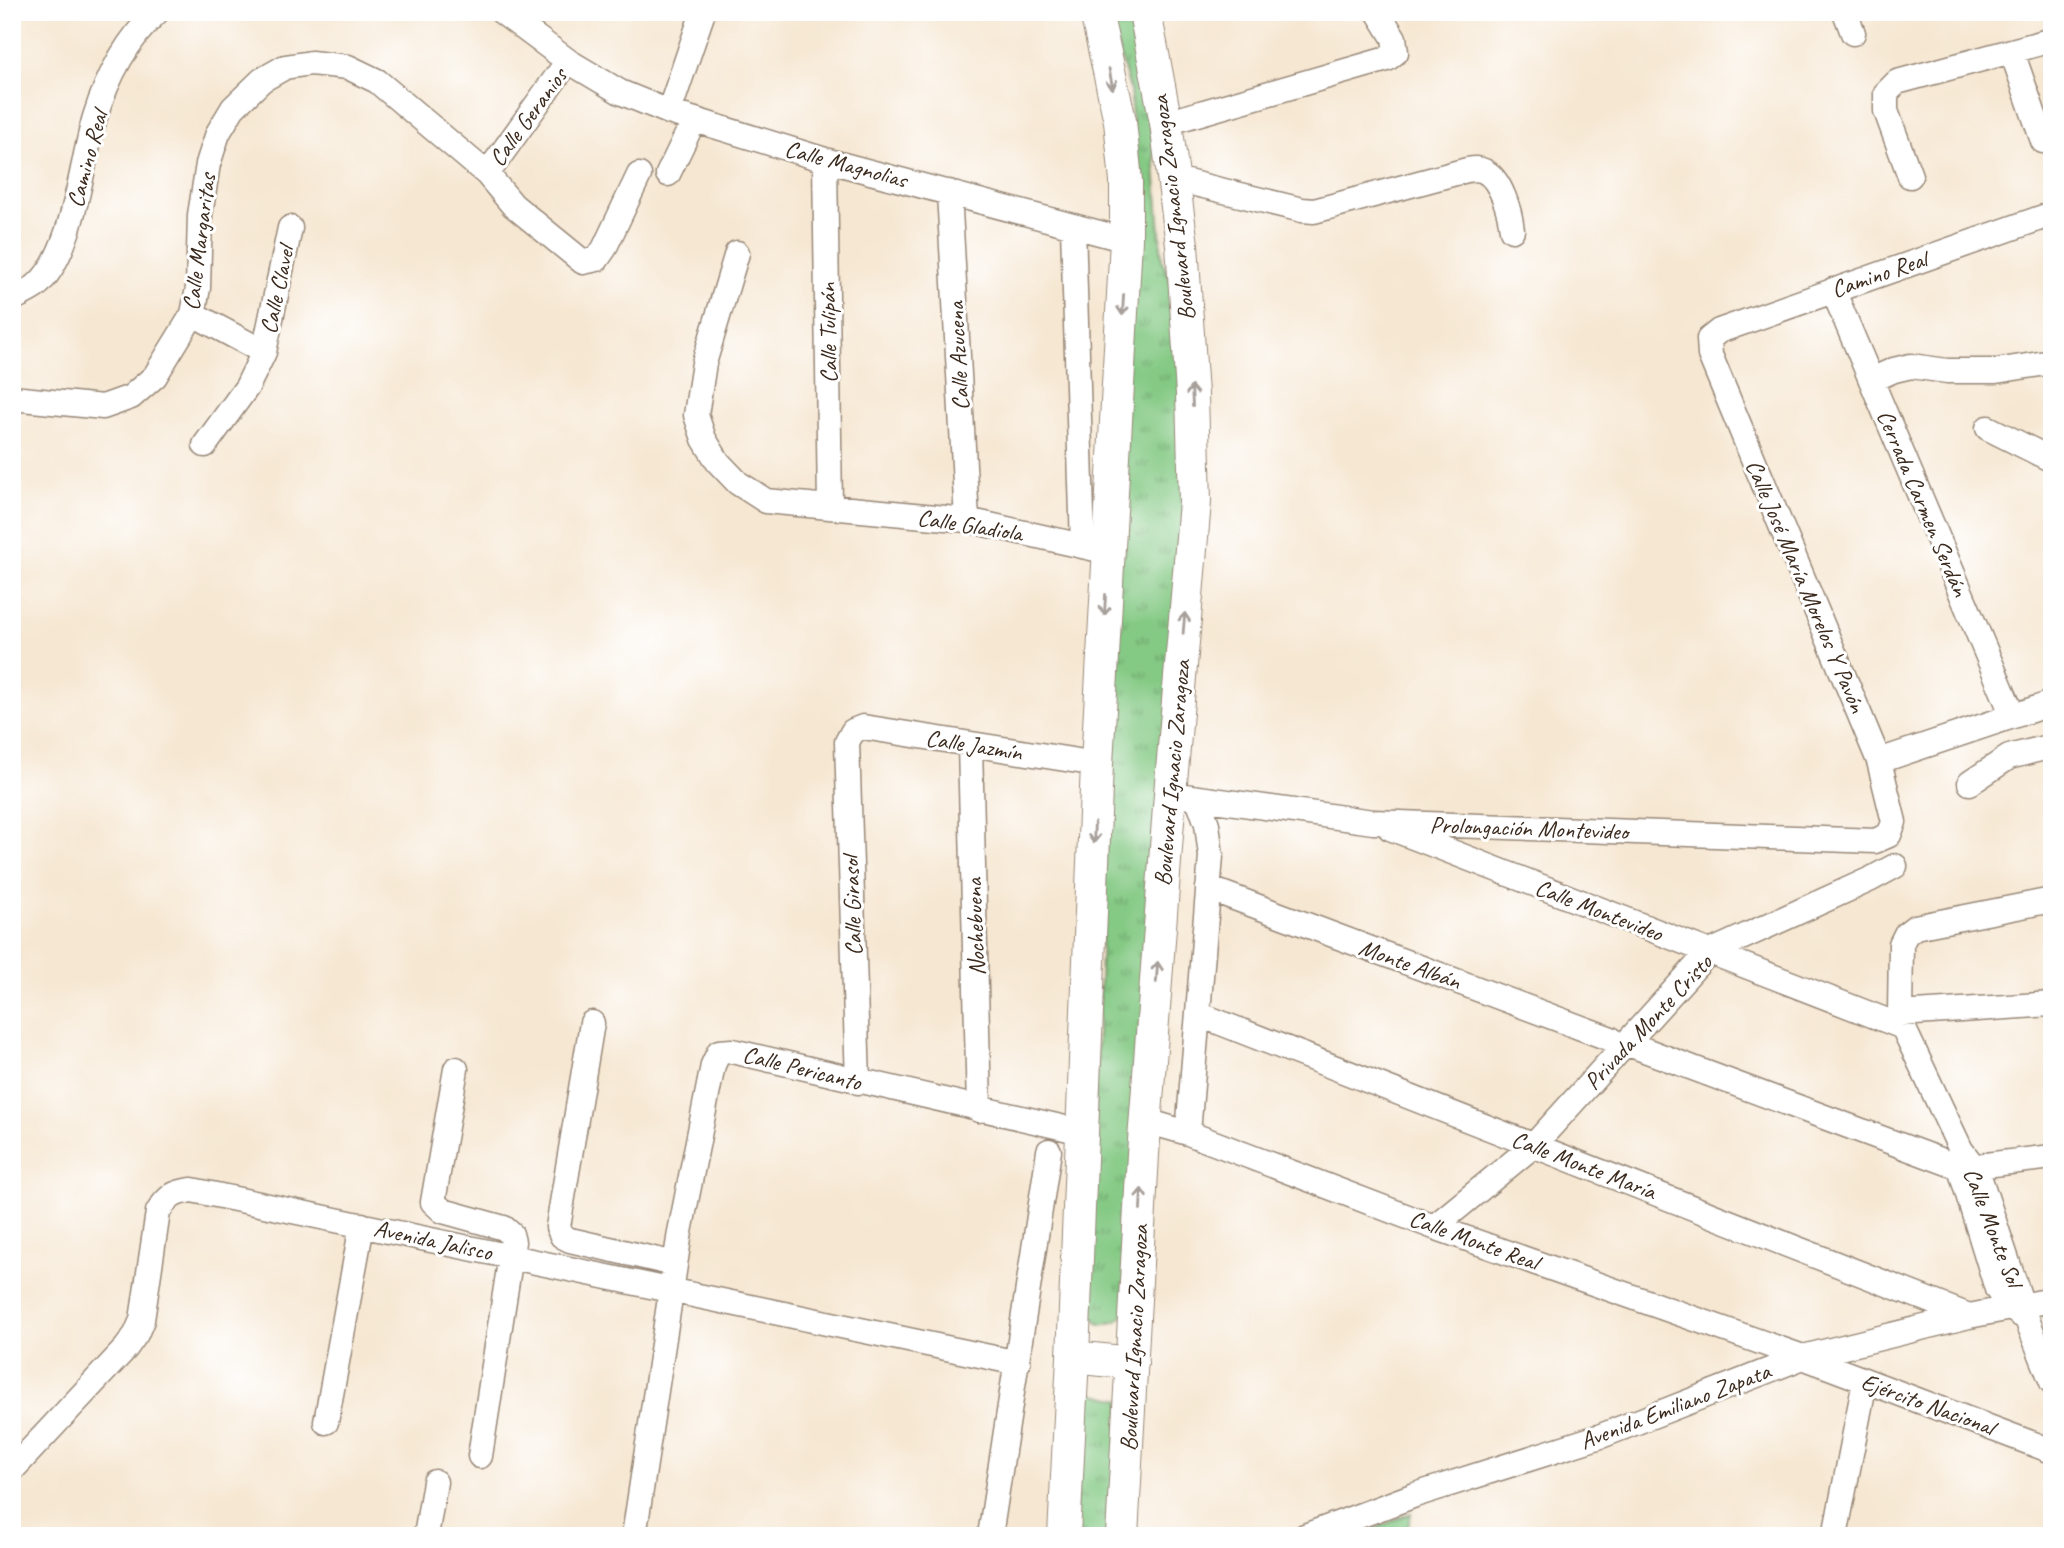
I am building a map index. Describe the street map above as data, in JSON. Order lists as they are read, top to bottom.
{
  "streets": {
    "main road": ["Boulevard Ignacio Zaragoza"],
    "street": [
      "Calle Geranios",
      "Camino Real",
      "Calle Magnolias",
      "Calle Margaritas",
      "Calle Clavel",
      "Calle Tulipán",
      "Calle Azucena",
      "Cerrada Carmen Serdán",
      "Calle Gladiola",
      "Calle José María Morelos Y Pavón",
      "Calle Jazmín",
      "Prolongación Montevideo",
      "Calle Girasol",
      "Calle Montevideo",
      "Nochebuena",
      "Monte Albán",
      "Privada Monte Cristo",
      "Calle Pericanto",
      "Calle Monte María",
      "Calle Monte Sol",
      "Avenida Jalisco",
      "Calle Monte Real",
      "Ejército Nacional",
      "Avenida Emiliano Zapata"
    ]
  },
  "crossings": [
    ["Calle Geranios", "Calle Margaritas"],
    ["Camino Real", "Cerrada Carmen Serdán"],
    ["Camino Real", "Calle José María Morelos Y Pavón"],
    ["Calle Magnolias", "Boulevard Ignacio Zaragoza"],
    ["Calle Magnolias", "Calle Tulipán"],
    ["Calle Magnolias", "Calle Azucena"],
    ["Boulevard Ignacio Zaragoza", "Calle Gladiola"],
    ["Boulevard Ignacio Zaragoza", "Calle Jazmín"],
    ["Boulevard Ignacio Zaragoza", "Prolongación Montevideo"],
    ["Boulevard Ignacio Zaragoza", "Calle Pericanto"],
    ["Boulevard Ignacio Zaragoza", "Calle Monte Real"],
    ["Calle Margaritas", "Calle Clavel"],
    ["Calle Tulipán", "Calle Gladiola"],
    ["Calle Azucena", "Calle Gladiola"],
    ["Calle José María Morelos Y Pavón", "Prolongación Montevideo"],
    ["Calle Jazmín", "Calle Girasol"],
    ["Calle Jazmín", "Nochebuena"],
    ["Prolongación Montevideo", "Calle Montevideo"],
    ["Calle Girasol", "Calle Pericanto"],
    ["Calle Montevideo", "Privada Monte Cristo"],
    ["Calle Montevideo", "Calle Monte Sol"],
    ["Nochebuena", "Calle Pericanto"],
    ["Monte Albán", "Privada Monte Cristo"],
    ["Monte Albán", "Calle Monte Sol"],
    ["Privada Monte Cristo", "Calle Monte María"],
    ["Privada Monte Cristo", "Calle Monte Real"],
    ["Calle Pericanto", "Avenida Jalisco"],
    ["Calle Monte María", "Avenida Emiliano Zapata"],
    ["Calle Monte Sol", "Avenida Emiliano Zapata"],
    ["Calle Monte Real", "Ejército Nacional"],
    ["Calle Monte Real", "Avenida Emiliano Zapata"],
    ["Ejército Nacional", "Avenida Emiliano Zapata"]
  ]
}
